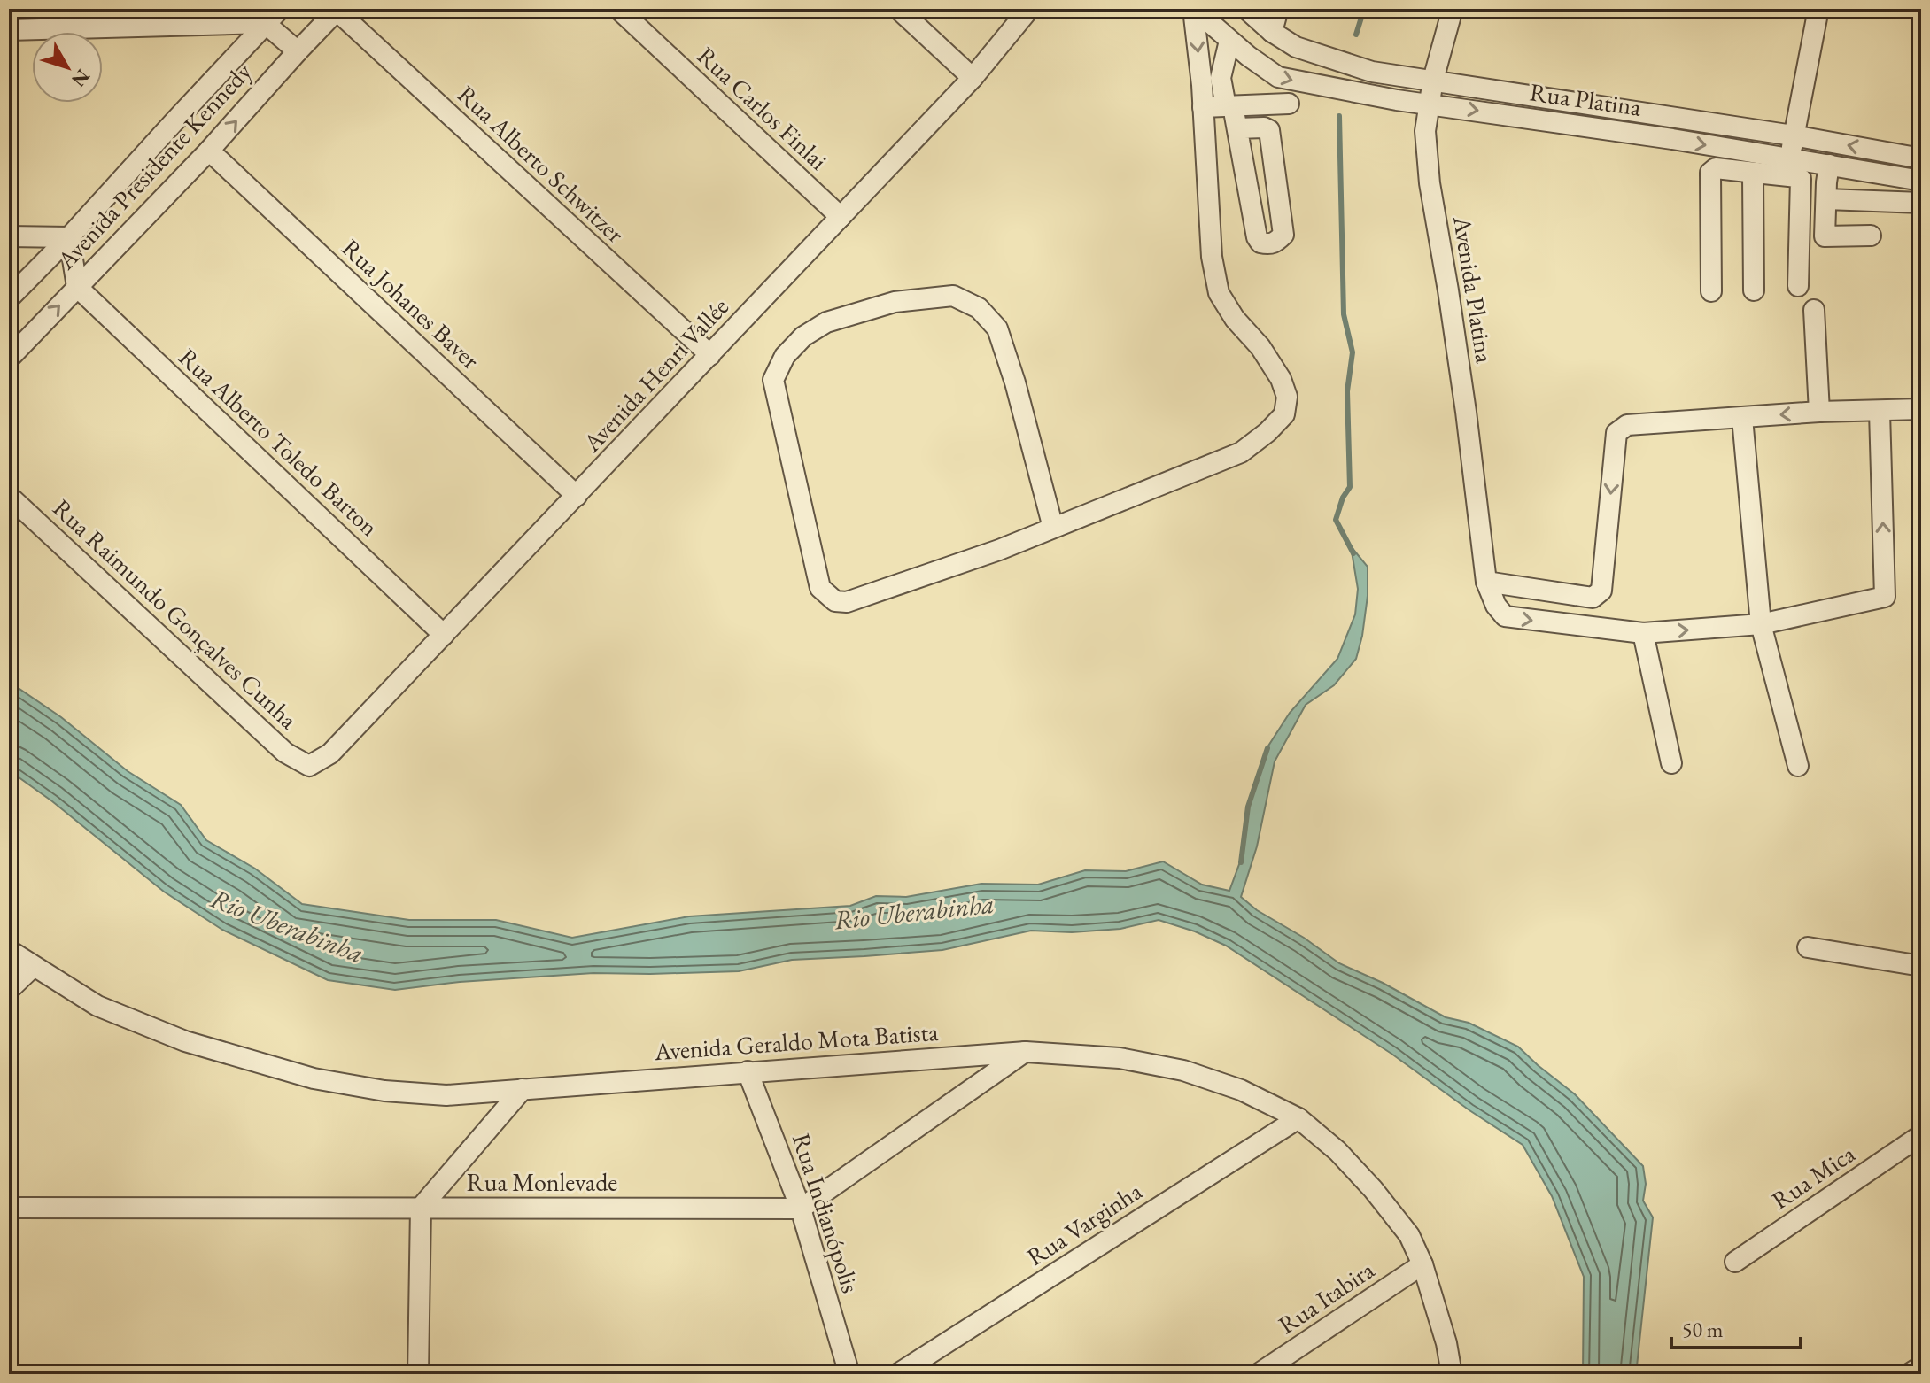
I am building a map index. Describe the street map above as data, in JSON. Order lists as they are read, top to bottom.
{
  "streets": {
    "street": [
      "Rua Platina",
      "Rua Carlos Finlai",
      "Rua Alberto Schwitzer",
      "Avenida Presidente Kennedy",
      "Avenida Platina",
      "Rua Johanes Baver",
      "Avenida Henri Vallée",
      "Rua Alberto Toledo Barton",
      "Rua Raimundo Gonçalves Cunha",
      "Avenida Geraldo Mota Batista",
      "Rua Mica",
      "Rua Monlevade",
      "Rua Indianópolis",
      "Rua Varginha",
      "Rua Itabira"
    ]
  },
  "crossings": [
    ["Rua Platina", "Avenida Platina"],
    ["Rua Carlos Finlai", "Avenida Henri Vallée"],
    ["Rua Alberto Schwitzer", "Avenida Presidente Kennedy"],
    ["Rua Alberto Schwitzer", "Avenida Henri Vallée"],
    ["Avenida Presidente Kennedy", "Rua Johanes Baver"],
    ["Avenida Presidente Kennedy", "Rua Alberto Toledo Barton"],
    ["Rua Johanes Baver", "Avenida Henri Vallée"],
    ["Avenida Henri Vallée", "Rua Alberto Toledo Barton"],
    ["Avenida Henri Vallée", "Rua Raimundo Gonçalves Cunha"],
    ["Avenida Geraldo Mota Batista", "Rua Indianópolis"],
    ["Avenida Geraldo Mota Batista", "Rua Varginha"],
    ["Avenida Geraldo Mota Batista", "Rua Itabira"],
    ["Rua Monlevade", "Rua Indianópolis"]
  ],
  "water": ["Rio Uberabinha"],
  "scale_bar": "50 m",
  "north": "bottom right"
}
